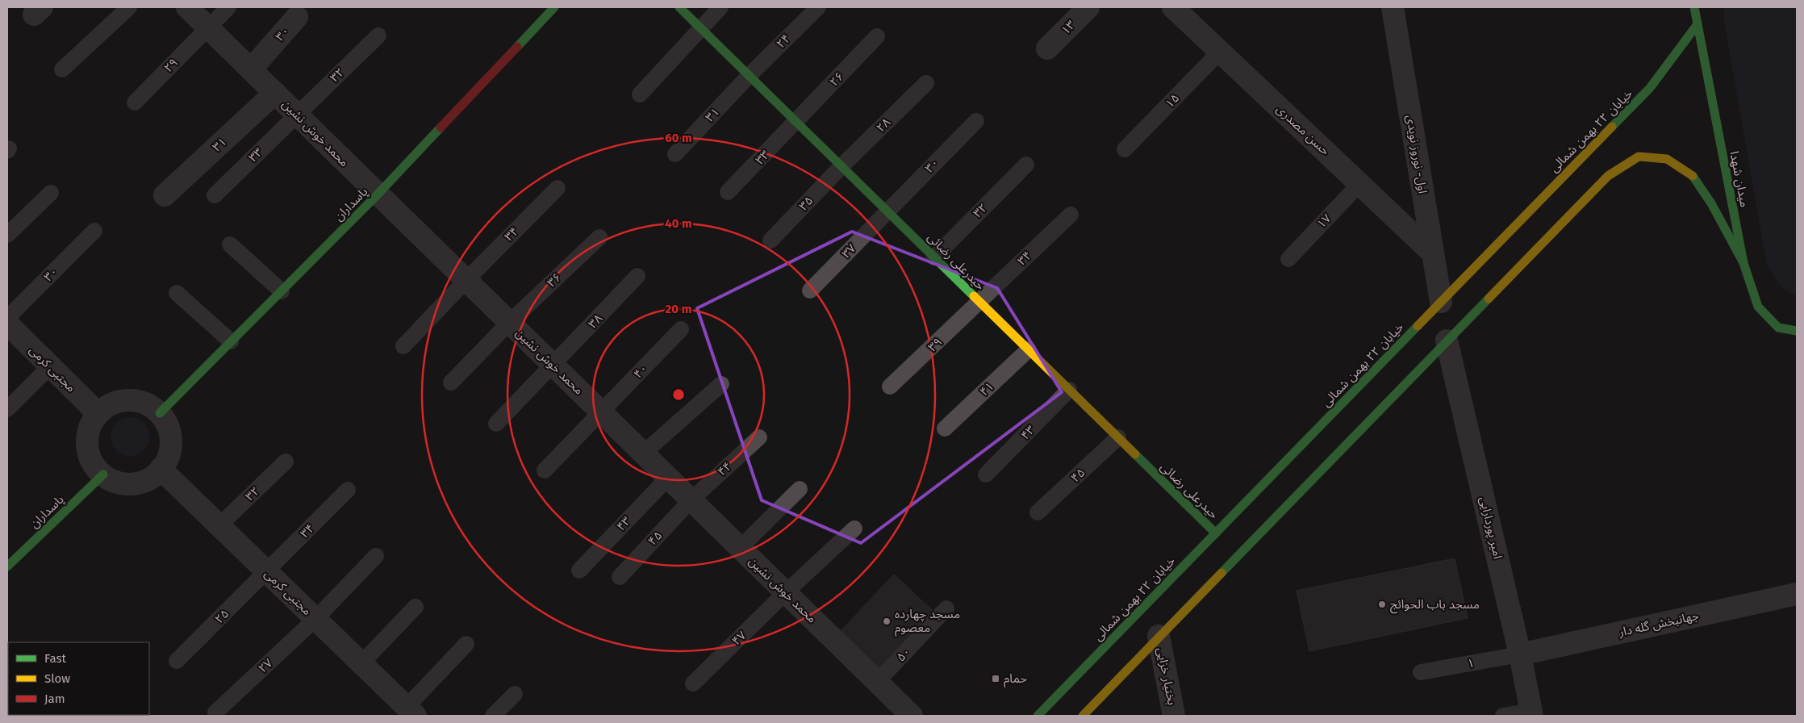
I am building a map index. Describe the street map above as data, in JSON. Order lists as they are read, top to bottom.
{
  "streets": {
    "street": [
      "۱۳",
      "۳۰",
      "۳۱",
      "حسن مصدری",
      "خیابان ۲۲ بهمن شمالی",
      "محمد خوش نشین",
      "اول- نوروز نویدی",
      "میدان شهدا",
      "پاسداران",
      "حیدرعلی رضائی",
      "مجتبی کرمی",
      "امیر پوردارایی",
      "جهانبخش گله دار",
      "بختیار خزایی"
    ],
    "lane": [
      "۲۴",
      "۲۹",
      "۳۲",
      "۲۶",
      "۱۵",
      "۲۸",
      "۳۳",
      "۳۵",
      "۱۷",
      "۳۴",
      "۳۷",
      "۳۶",
      "۳۸",
      "۳۹",
      "۴۰",
      "۴۱",
      "۴۳",
      "۴۴",
      "۴۵",
      "۲۵",
      "۴۷",
      "۵۰",
      "۱",
      "۲۷"
    ]
  },
  "crossings": [
    ["۳۰", "محمد خوش نشین"],
    ["۳۰", "۳۷"],
    ["۳۰", "حیدرعلی رضائی"],
    ["۲۴", "۳۱"],
    ["۲۴", "حیدرعلی رضائی"],
    ["۲۹", "محمد خوش نشین"],
    ["۳۲", "محمد خوش نشین"],
    ["۳۲", "۳۳"],
    ["۳۲", "حیدرعلی رضائی"],
    ["۳۲", "مجتبی کرمی"],
    ["۲۶", "۳۳"],
    ["۲۶", "حیدرعلی رضائی"],
    ["۱۵", "حسن مصدری"],
    ["۳۱", "محمد خوش نشین"],
    ["۳۱", "حیدرعلی رضائی"],
    ["۲۸", "۳۵"],
    ["۲۸", "حیدرعلی رضائی"],
    ["حسن مصدری", "اول- نوروز نویدی"],
    ["حسن مصدری", "۱۷"],
    ["خیابان ۲۲ بهمن شمالی", "اول- نوروز نویدی"],
    ["خیابان ۲۲ بهمن شمالی", "میدان شهدا"],
    ["خیابان ۲۲ بهمن شمالی", "حیدرعلی رضائی"],
    ["محمد خوش نشین", "۳۳"],
    ["محمد خوش نشین", "پاسداران"],
    ["محمد خوش نشین", "۳۴"],
    ["محمد خوش نشین", "۳۶"],
    ["محمد خوش نشین", "۳۸"],
    ["محمد خوش نشین", "۴۰"],
    ["محمد خوش نشین", "۴۳"],
    ["محمد خوش نشین", "۴۴"],
    ["محمد خوش نشین", "۴۵"],
    ["محمد خوش نشین", "۴۷"],
    ["محمد خوش نشین", "۵۰"],
    ["۳۳", "حیدرعلی رضائی"],
    ["۳۵", "حیدرعلی رضائی"],
    ["پاسداران", "مجتبی کرمی"],
    ["۳۴", "حیدرعلی رضائی"],
    ["۳۴", "۳۹"],
    ["۳۴", "مجتبی کرمی"],
    ["۳۴", "۲۵"],
    ["۳۷", "حیدرعلی رضائی"],
    ["حیدرعلی رضائی", "۳۹"],
    ["حیدرعلی رضائی", "۴۱"],
    ["حیدرعلی رضائی", "۴۳"],
    ["حیدرعلی رضائی", "۴۵"],
    ["مجتبی کرمی", "۲۵"],
    ["مجتبی کرمی", "۲۷"],
    ["۴۴", "۴۵"],
    ["امیر پوردارایی", "جهانبخش گله دار"],
    ["امیر پوردارایی", "۱"],
    ["جهانبخش گله دار", "۱"]
  ],
  "places": {
    "other": ["مسجد باب الحوائج", "مسجد چهارده معصوم"],
    "transit": ["حمام"]
  },
  "legend": ["Fast", "Slow", "Jam"],
  "rings": ["60 m", "40 m", "20 m"]
}
